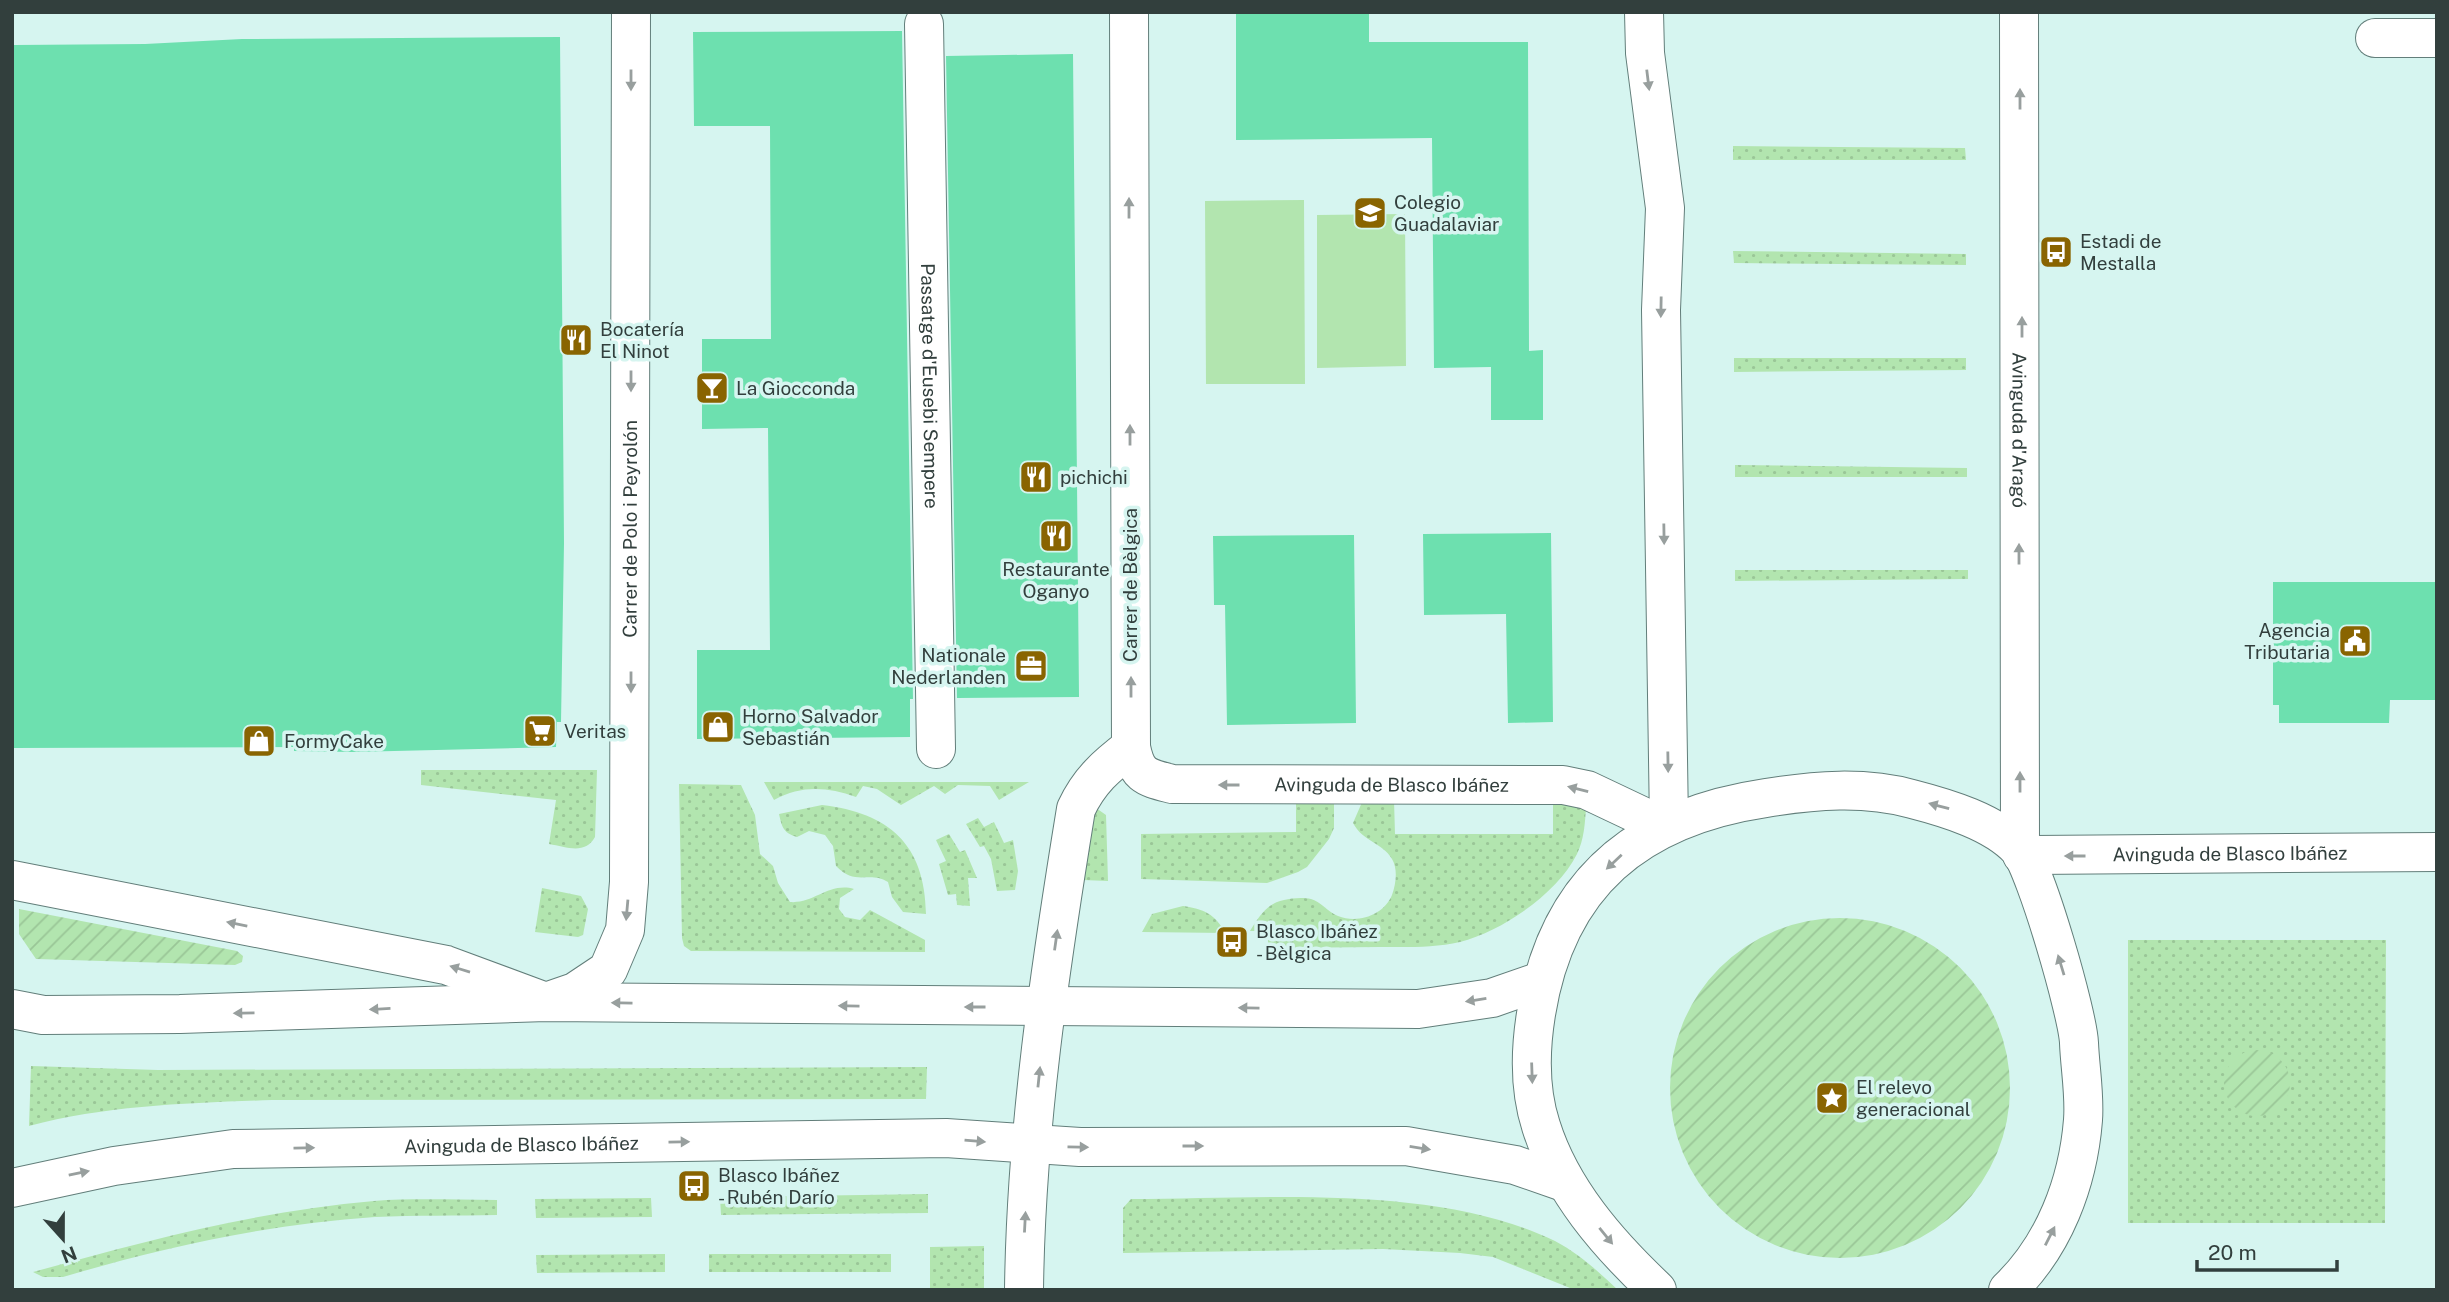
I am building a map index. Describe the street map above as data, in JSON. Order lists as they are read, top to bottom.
{
  "streets": {
    "main road": [
      "Passatge d'Eusebi Sempere",
      "Avinguda d'Aragó",
      "Carrer de Polo i Peyrolón",
      "Carrer de Bèlgica",
      "Avinguda de Blasco Ibáñez"
    ]
  },
  "crossings": [
    ["Avinguda d'Aragó", "Avinguda de Blasco Ibáñez"],
    ["Carrer de Bèlgica", "Avinguda de Blasco Ibáñez"]
  ],
  "one_way": ["Avinguda d'Aragó", "Carrer de Polo i Peyrolón", "Carrer de Bèlgica"],
  "places": {
    "school or university": ["Colegio Guadalaviar"],
    "bus stop": ["Estadi de Mestalla", "Blasco Ibáñez - Bèlgica", "Blasco Ibáñez - Rubén Darío"],
    "restaurant": ["Bocatería El Ninot", "pichichi", "Restaurante Oganyo"],
    "bar": ["La Giocconda"],
    "public building": ["Agencia Tributaria"],
    "office": ["Nationale Nederlanden"],
    "shop": ["Horno Salvador Sebastián", "FormyCake"],
    "supermarket": ["Veritas"],
    "place": ["El relevo generacional"]
  },
  "scale_bar": "20 m",
  "north": "bottom"
}
